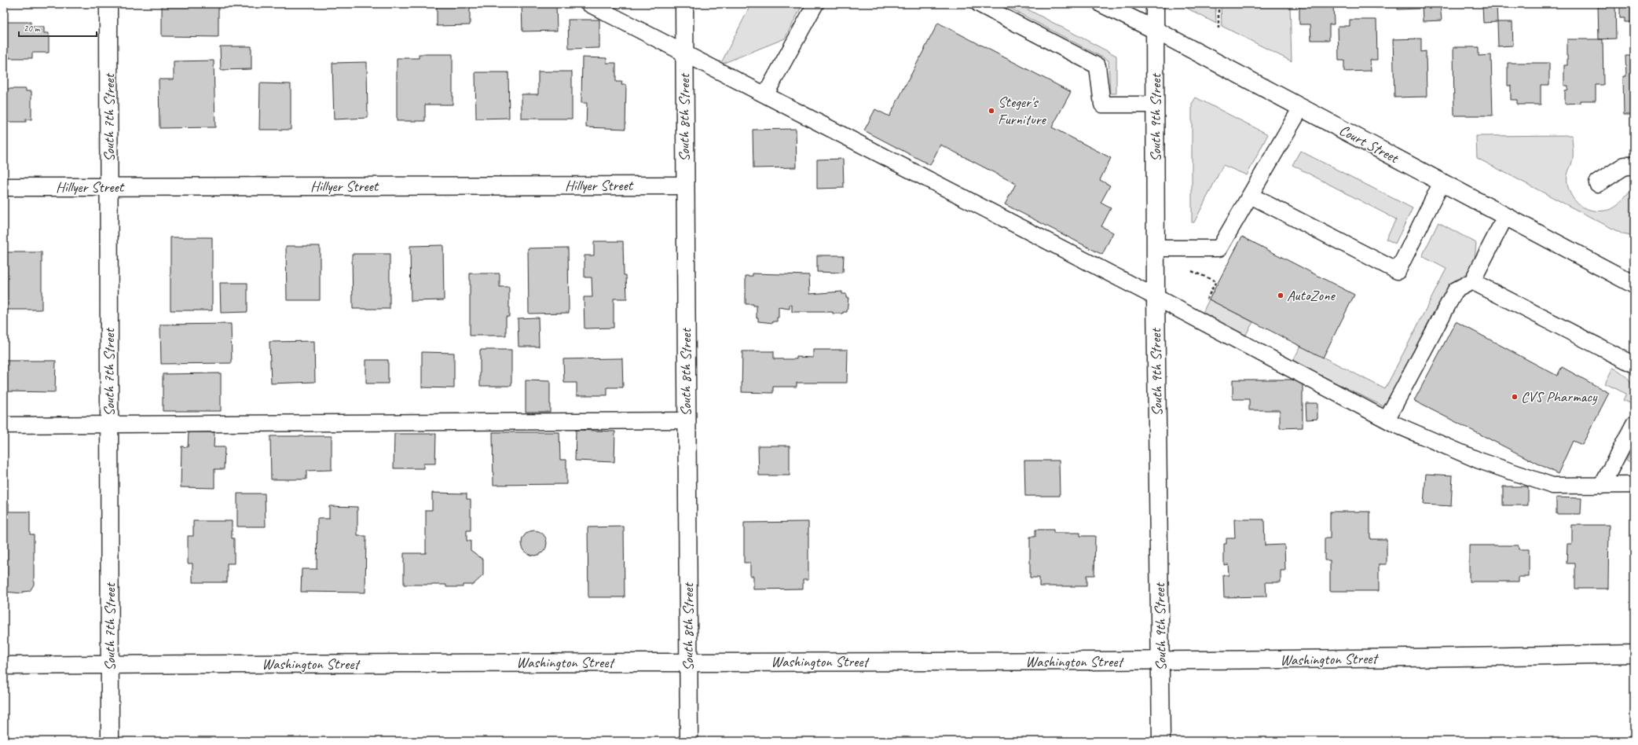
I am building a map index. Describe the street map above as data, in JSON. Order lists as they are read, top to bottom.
{
  "streets": {
    "street": [
      "South 7th Street",
      "South 8th Street",
      "South 9th Street",
      "Court Street",
      "Hillyer Street",
      "Washington Street"
    ]
  },
  "crossings": [
    ["South 7th Street", "Hillyer Street"],
    ["South 7th Street", "Washington Street"],
    ["South 8th Street", "Hillyer Street"],
    ["South 8th Street", "Washington Street"],
    ["South 9th Street", "Court Street"],
    ["South 9th Street", "Washington Street"]
  ],
  "places": ["Steger's Furniture", "AutoZone", "CVS Pharmacy"],
  "scale_bar": "20 m"
}
